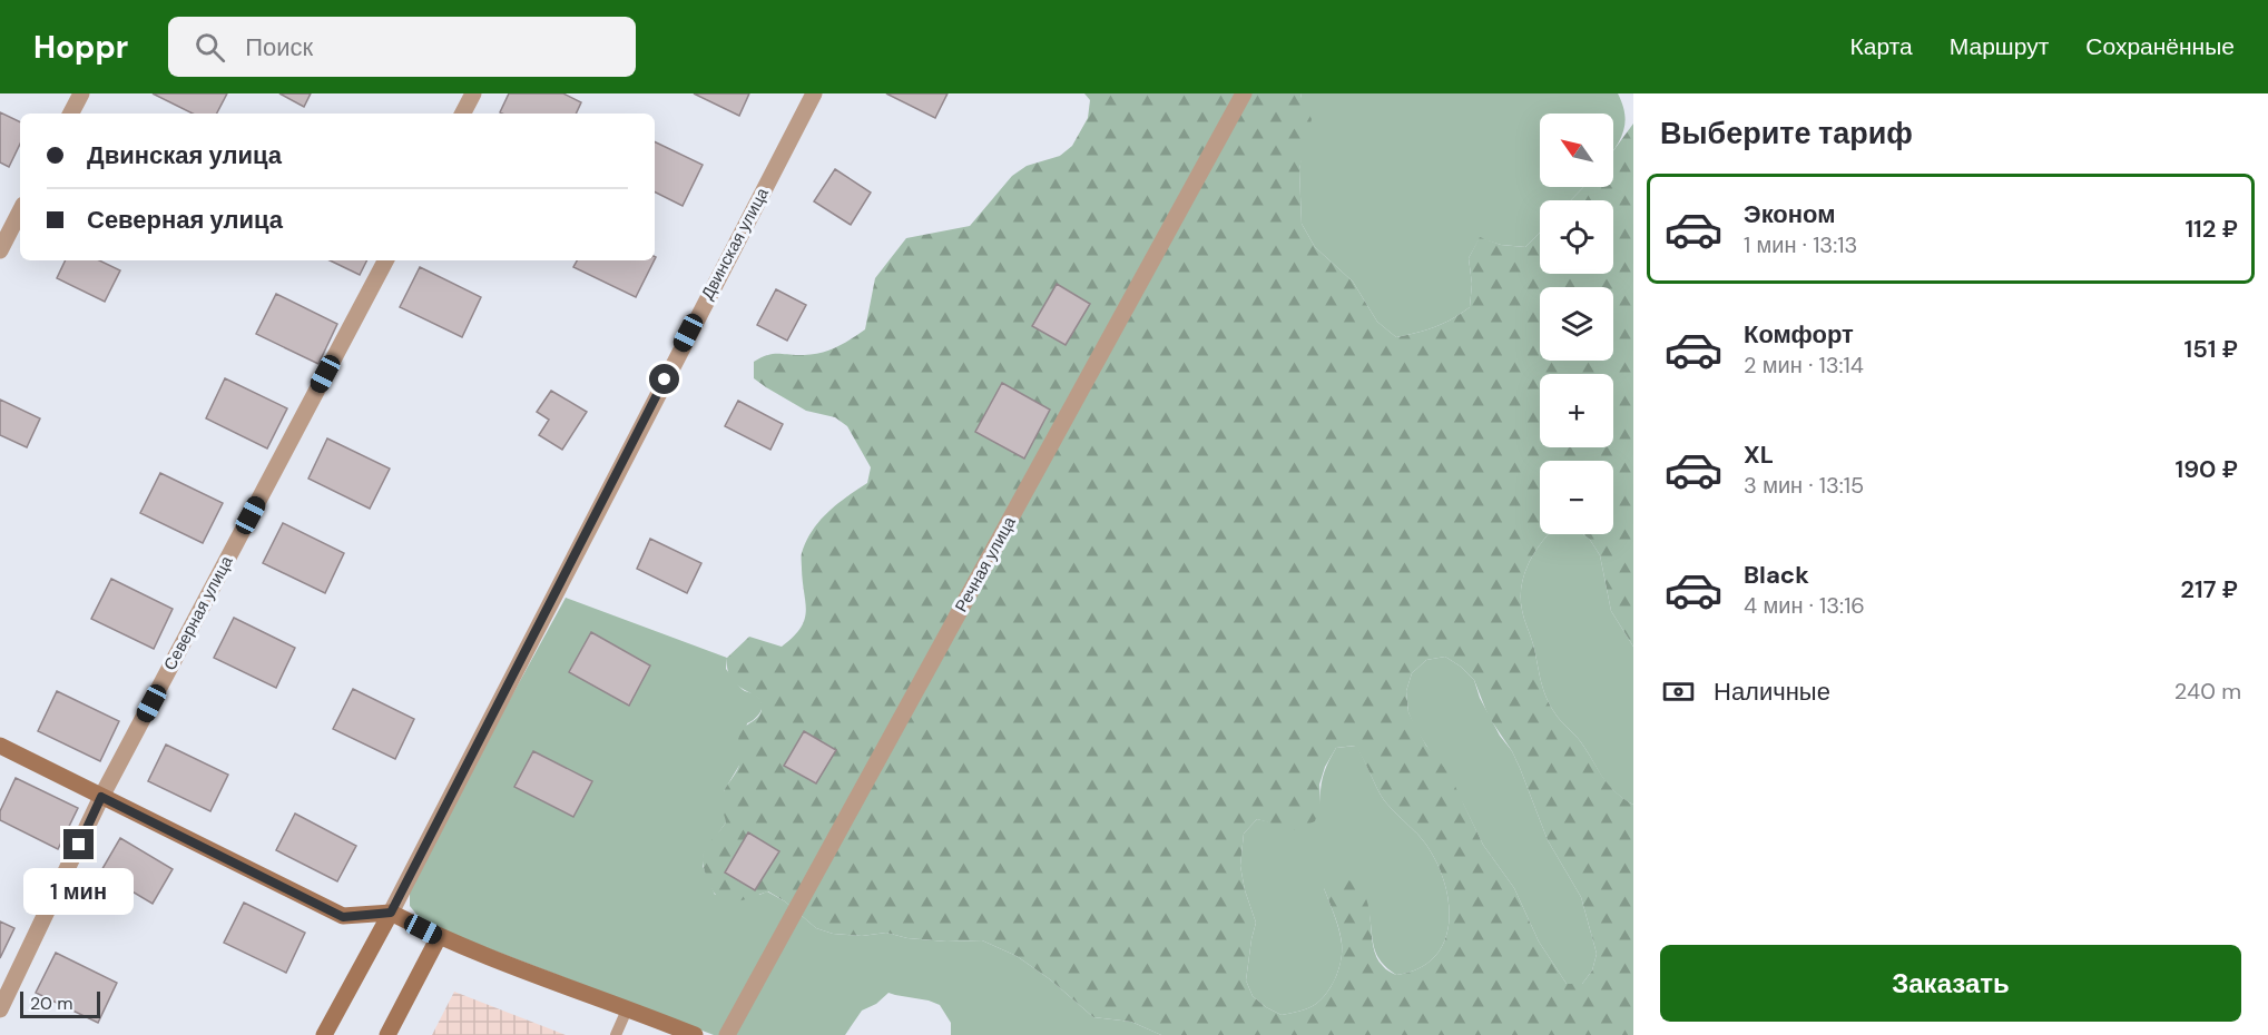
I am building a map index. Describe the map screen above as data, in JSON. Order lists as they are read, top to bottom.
{
  "streets": {
    "main road": ["Двинская улица"],
    "street": ["Речная улица", "Северная улица"]
  },
  "scale_bar": "20 m",
  "north": "top left",
  "page": {
    "header": "Hoppr",
    "search": "Поиск",
    "nav": ["Карта", "Маршрут", "Сохранённые"],
    "heading": "Выберите тариф",
    "map_buttons": ["+", "−"],
    "banner": ["Двинская улица", "Северная улица"],
    "list": [
      {
        "name": "Эконом",
        "note": "1 мин · 13:13",
        "value": "112 ₽"
      },
      {
        "name": "Комфорт",
        "note": "2 мин · 13:14",
        "value": "151 ₽"
      },
      {
        "name": "XL",
        "note": "3 мин · 13:15",
        "value": "190 ₽"
      },
      {
        "name": "Black",
        "note": "4 мин · 13:16",
        "value": "217 ₽"
      }
    ],
    "pay": ["Наличные", "240 m"],
    "bubble": "1 мин",
    "buttons": "Заказать",
    "scale": "20 m"
  }
}
